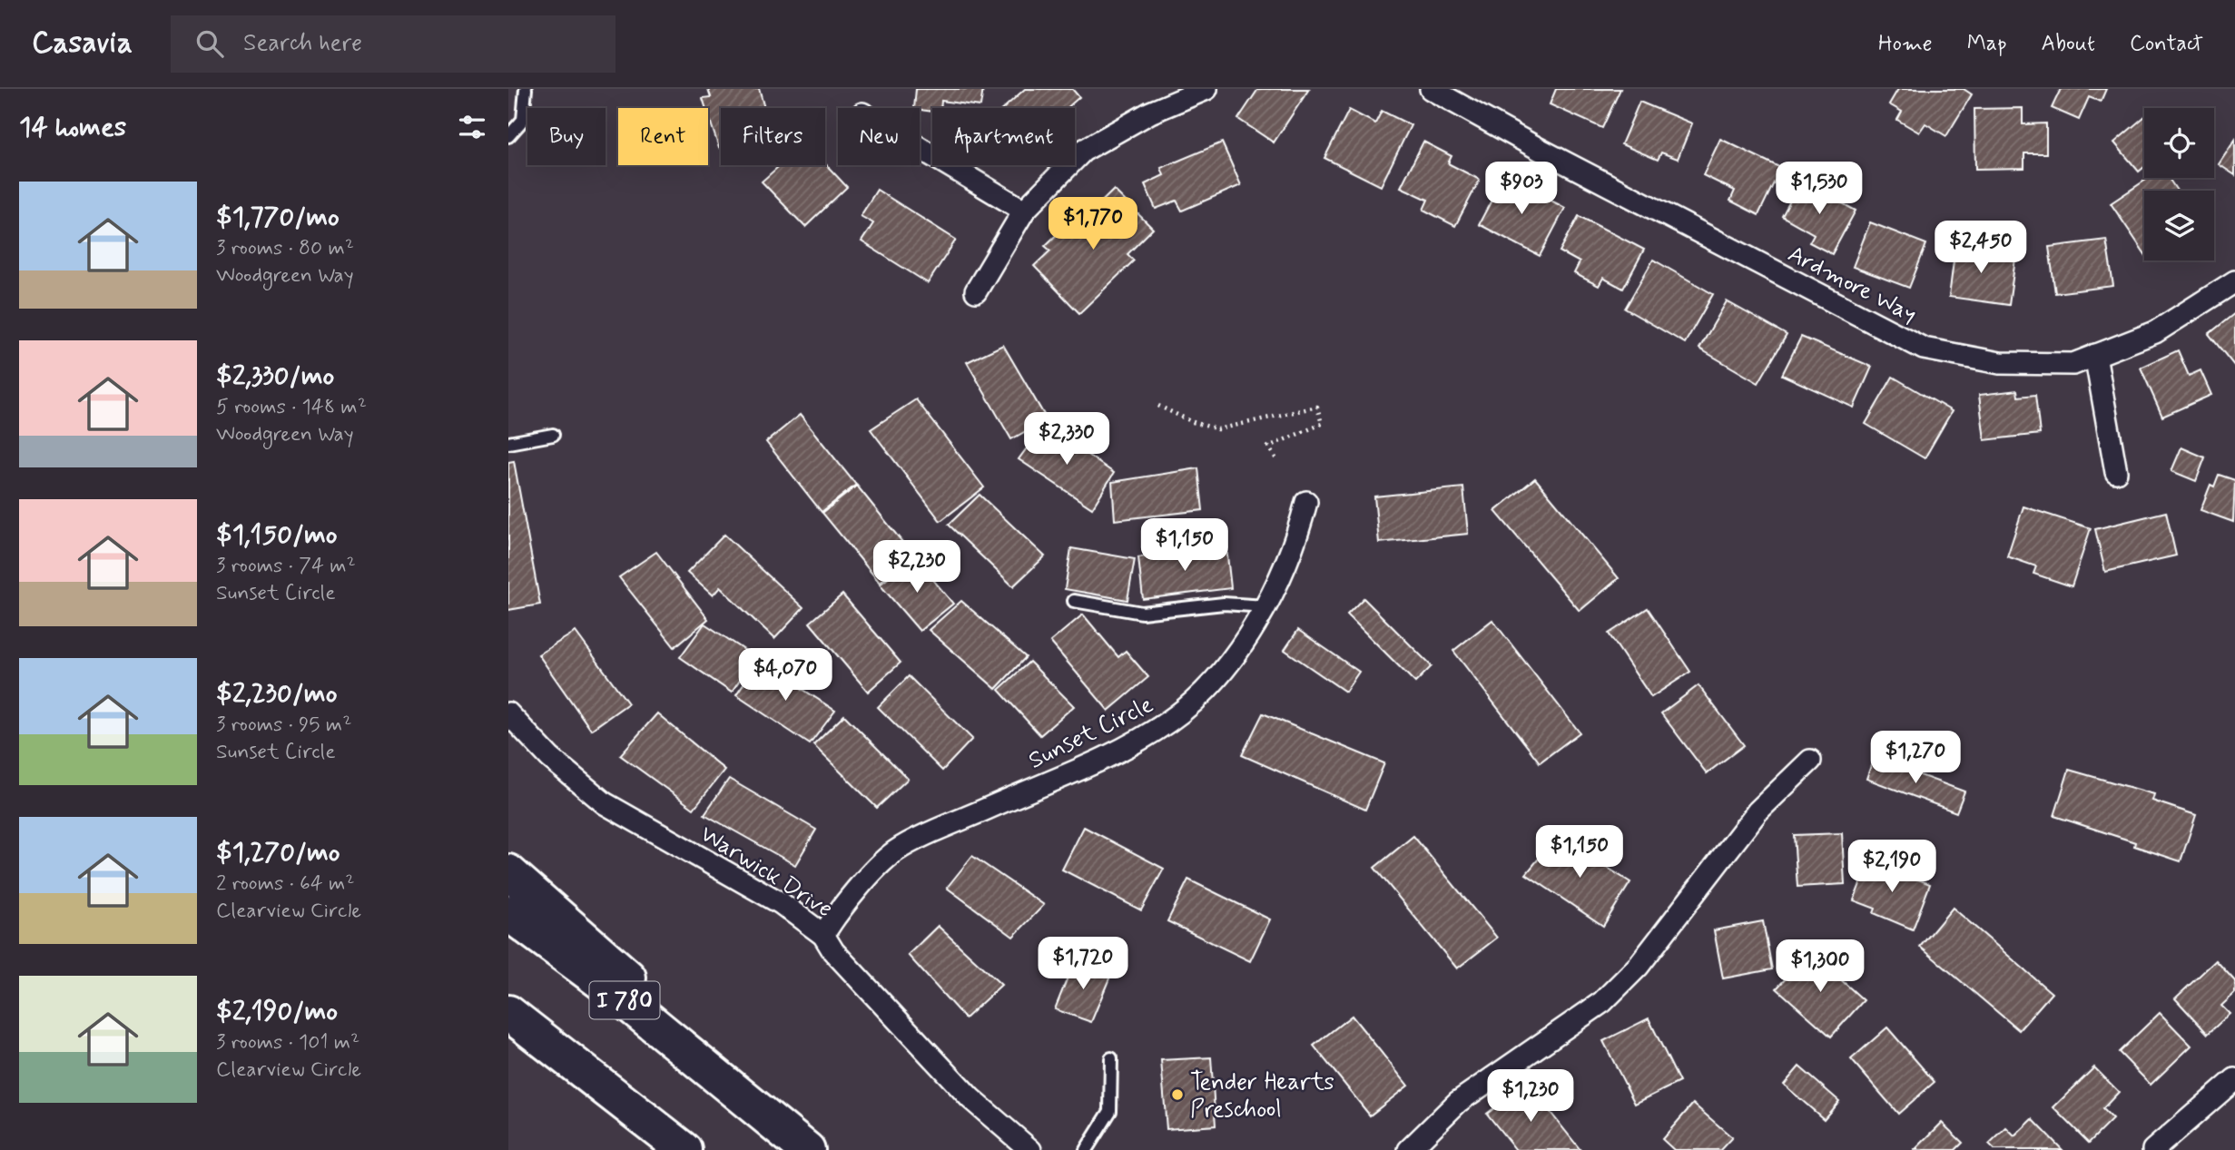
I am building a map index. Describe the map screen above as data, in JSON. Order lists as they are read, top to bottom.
{
  "streets": {
    "highway": ["I 780"],
    "street": ["Ardmore Way", "Sunset Circle", "Warwick Drive"]
  },
  "crossings": [
    ["Sunset Circle", "Warwick Drive"]
  ],
  "places": ["Tender Hearts Preschool"],
  "page": {
    "header": "Casavia",
    "search": "Search here",
    "nav": [
      "Home",
      "Map",
      "About",
      "Contact"
    ],
    "heading": "14 homes",
    "chip": [
      "Buy",
      "Rent",
      "Filters",
      "New",
      "Apartment"
    ],
    "price": [
      "$903",
      "$1,530",
      "$1,770",
      "$2,450",
      "$2,330",
      "$1,150",
      "$2,230",
      "$4,070",
      "$1,270",
      "$1,150",
      "$2,190",
      "$1,720",
      "$1,300",
      "$1,230"
    ],
    "list": [
      {
        "name": "$1,770/mo",
        "note": "3 rooms · 80 m² · Woodgreen Way"
      },
      {
        "name": "$2,330/mo",
        "note": "5 rooms · 148 m² · Woodgreen Way"
      },
      {
        "name": "$1,150/mo",
        "note": "3 rooms · 74 m² · Sunset Circle"
      },
      {
        "name": "$2,230/mo",
        "note": "3 rooms · 95 m² · Sunset Circle"
      },
      {
        "name": "$1,270/mo",
        "note": "2 rooms · 64 m² · Clearview Circle"
      },
      {
        "name": "$2,190/mo",
        "note": "3 rooms · 101 m² · Clearview Circle"
      }
    ]
  }
}
